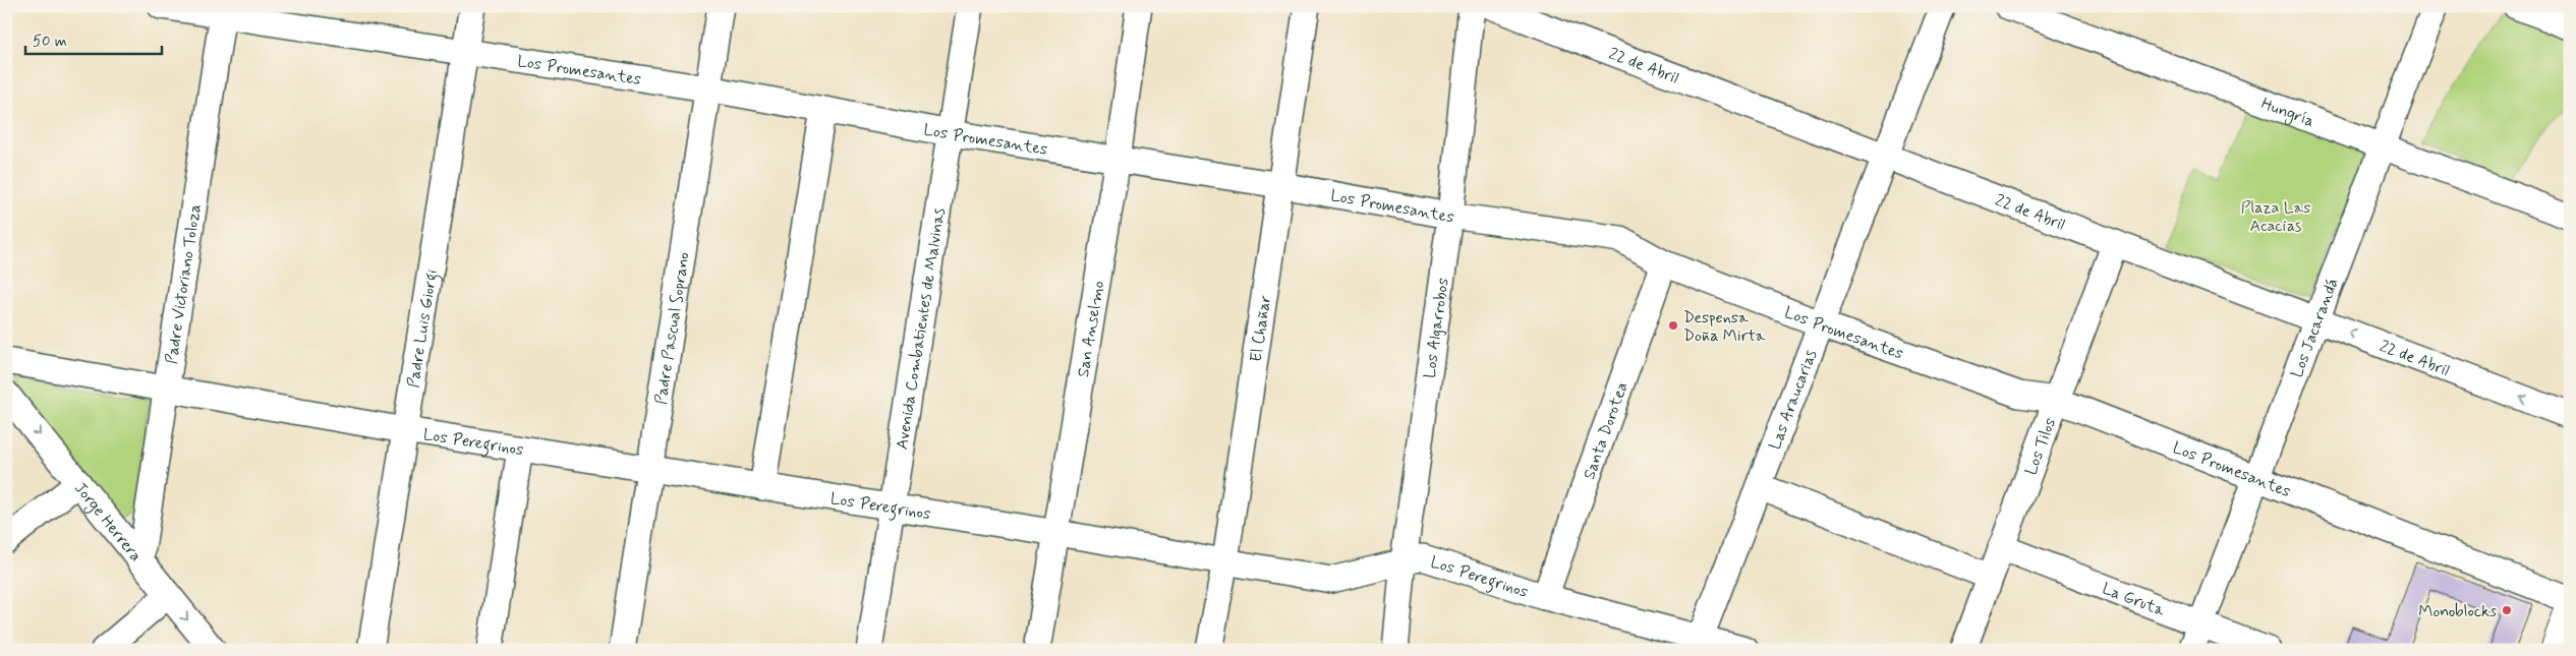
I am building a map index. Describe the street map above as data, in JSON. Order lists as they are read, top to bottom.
{
  "streets": {
    "street": [
      "22 de Abril",
      "Los Promesantes",
      "Hungría",
      "Padre Victoriano Toloza",
      "Padre Luis Giorgi",
      "Padre Pascual Soprano",
      "Avenida Combatientes de Malvinas",
      "San Anselmo",
      "El Chañar",
      "Los Algarrobos",
      "Los Jacarandá",
      "Las Araucarias",
      "Santa Dorotea",
      "Los Peregrinos",
      "Los Tilos",
      "Jorge Herrera",
      "La Gruta"
    ]
  },
  "crossings": [
    ["22 de Abril", "Los Jacarandá"],
    ["22 de Abril", "Las Araucarias"],
    ["22 de Abril", "Los Tilos"],
    ["Los Promesantes", "Padre Victoriano Toloza"],
    ["Los Promesantes", "Padre Luis Giorgi"],
    ["Los Promesantes", "Padre Pascual Soprano"],
    ["Los Promesantes", "Avenida Combatientes de Malvinas"],
    ["Los Promesantes", "San Anselmo"],
    ["Los Promesantes", "El Chañar"],
    ["Los Promesantes", "Los Algarrobos"],
    ["Los Promesantes", "Los Jacarandá"],
    ["Los Promesantes", "Las Araucarias"],
    ["Los Promesantes", "Santa Dorotea"],
    ["Los Promesantes", "Los Tilos"],
    ["Hungría", "Los Jacarandá"],
    ["Padre Victoriano Toloza", "Los Peregrinos"],
    ["Padre Victoriano Toloza", "Jorge Herrera"],
    ["Padre Luis Giorgi", "Los Peregrinos"],
    ["Padre Pascual Soprano", "Los Peregrinos"],
    ["Avenida Combatientes de Malvinas", "Los Peregrinos"],
    ["San Anselmo", "Los Peregrinos"],
    ["El Chañar", "Los Peregrinos"],
    ["Los Algarrobos", "Los Peregrinos"],
    ["Los Jacarandá", "La Gruta"],
    ["Las Araucarias", "Los Peregrinos"],
    ["Santa Dorotea", "Los Peregrinos"],
    ["Los Tilos", "La Gruta"]
  ],
  "one_way": ["Jorge Herrera"],
  "parks": ["Plaza Las Acacias"],
  "places": ["Despensa Doña Mirta", "Monoblocks"],
  "scale_bar": "50 m"
}
